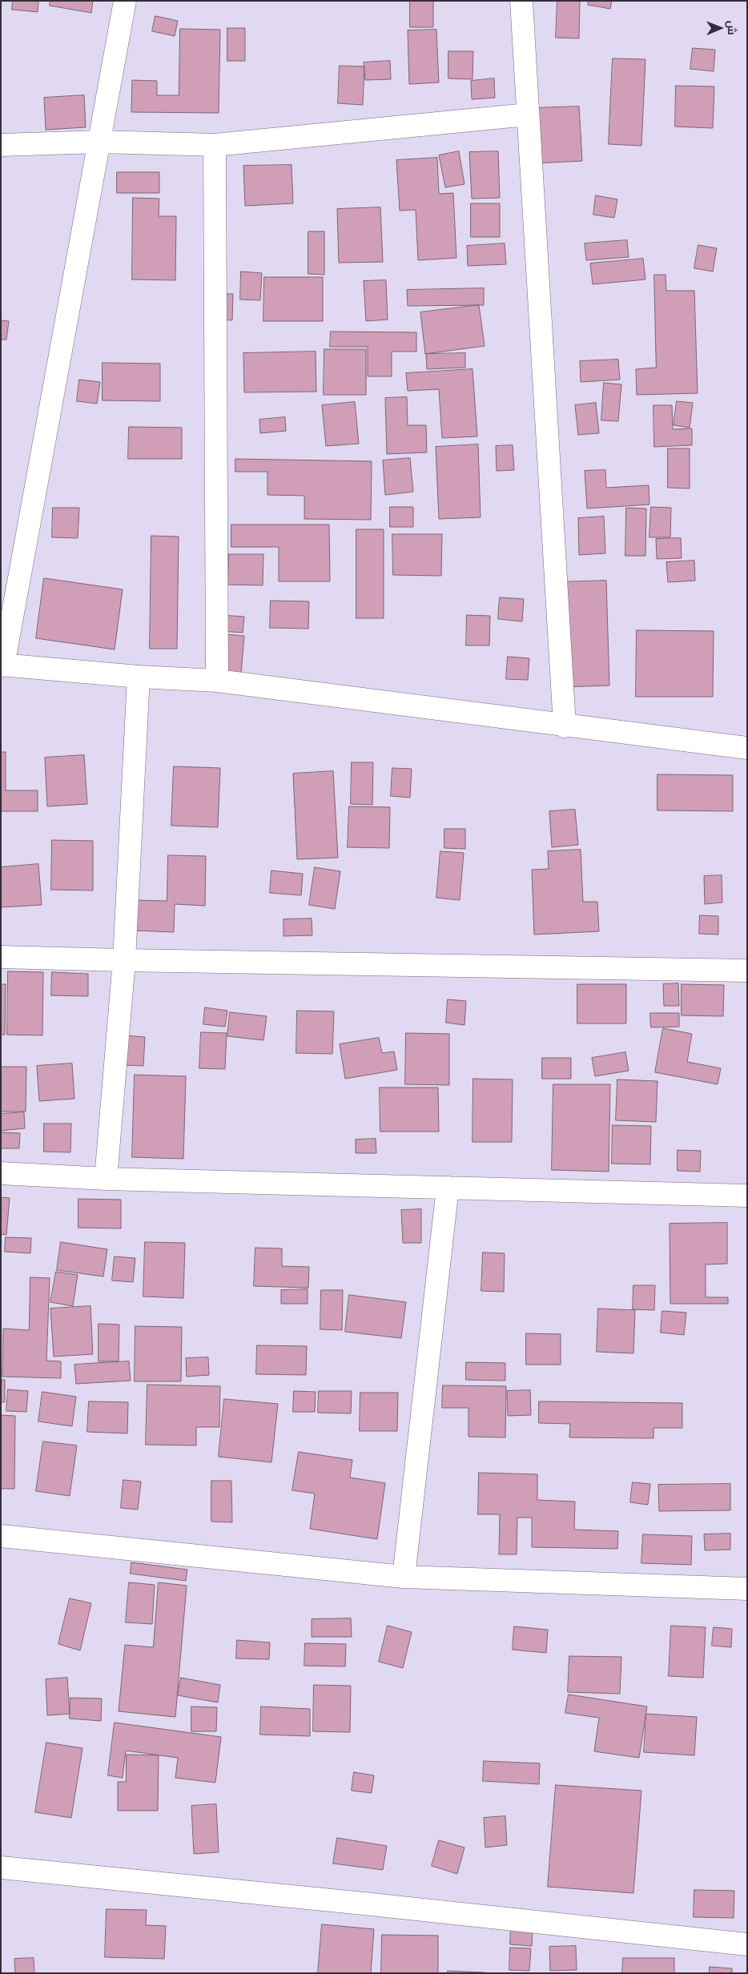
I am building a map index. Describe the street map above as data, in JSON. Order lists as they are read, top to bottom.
{
  "north": "right"
}
